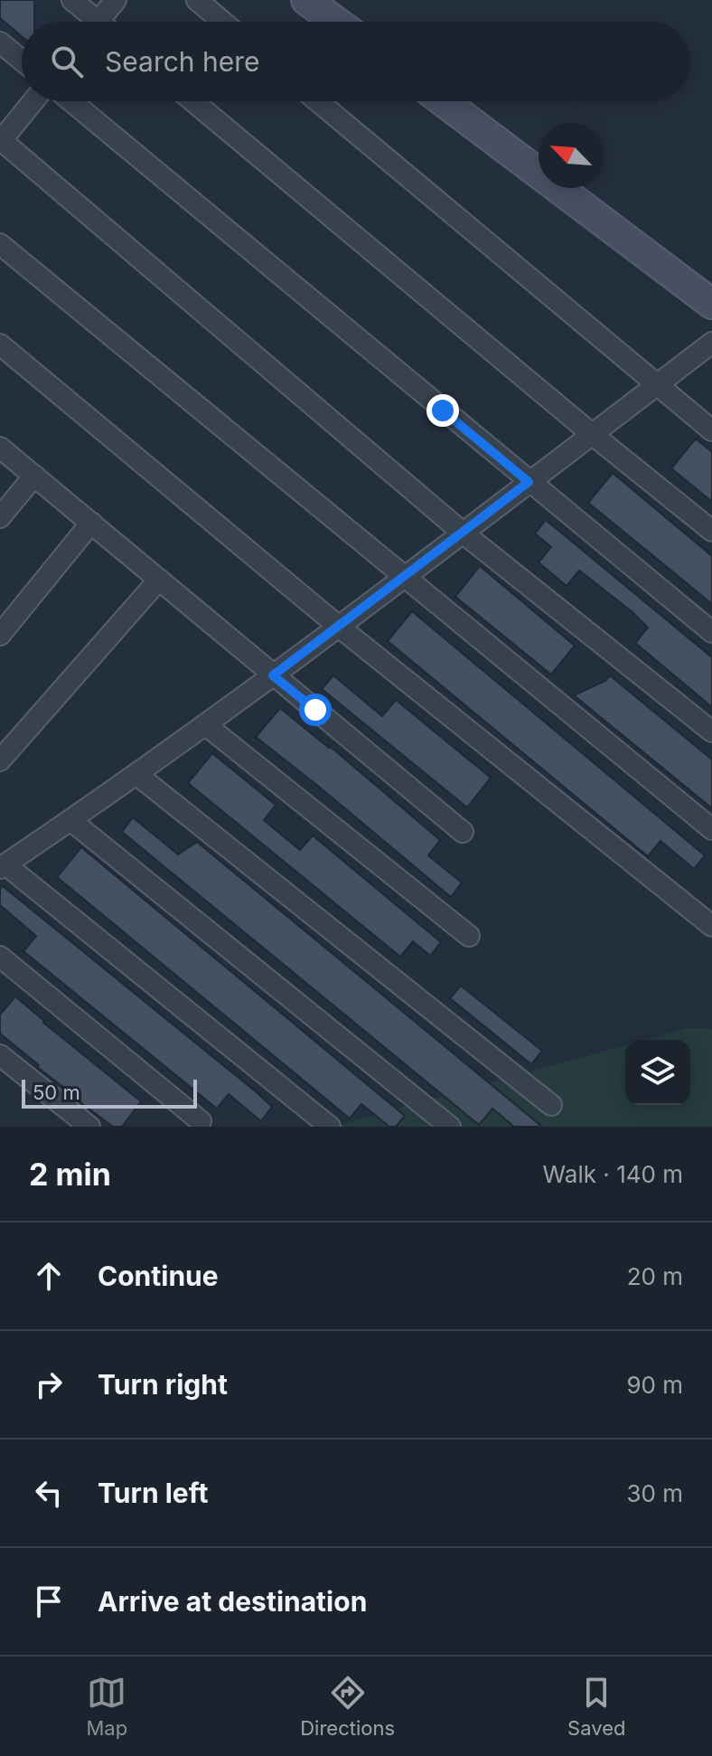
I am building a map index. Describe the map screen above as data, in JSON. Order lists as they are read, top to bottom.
{
  "scale_bar": "50 m",
  "north": "top left",
  "page": {
    "search": "Search here",
    "scale": "50 m",
    "heading": ["2 min", "Walk · 140 m"],
    "list": [
      ["Continue", "20 m"],
      ["Turn right", "90 m"],
      ["Turn left", "30 m"],
      "Arrive at destination"
    ],
    "nav": ["Map", "Directions", "Saved"]
  }
}
